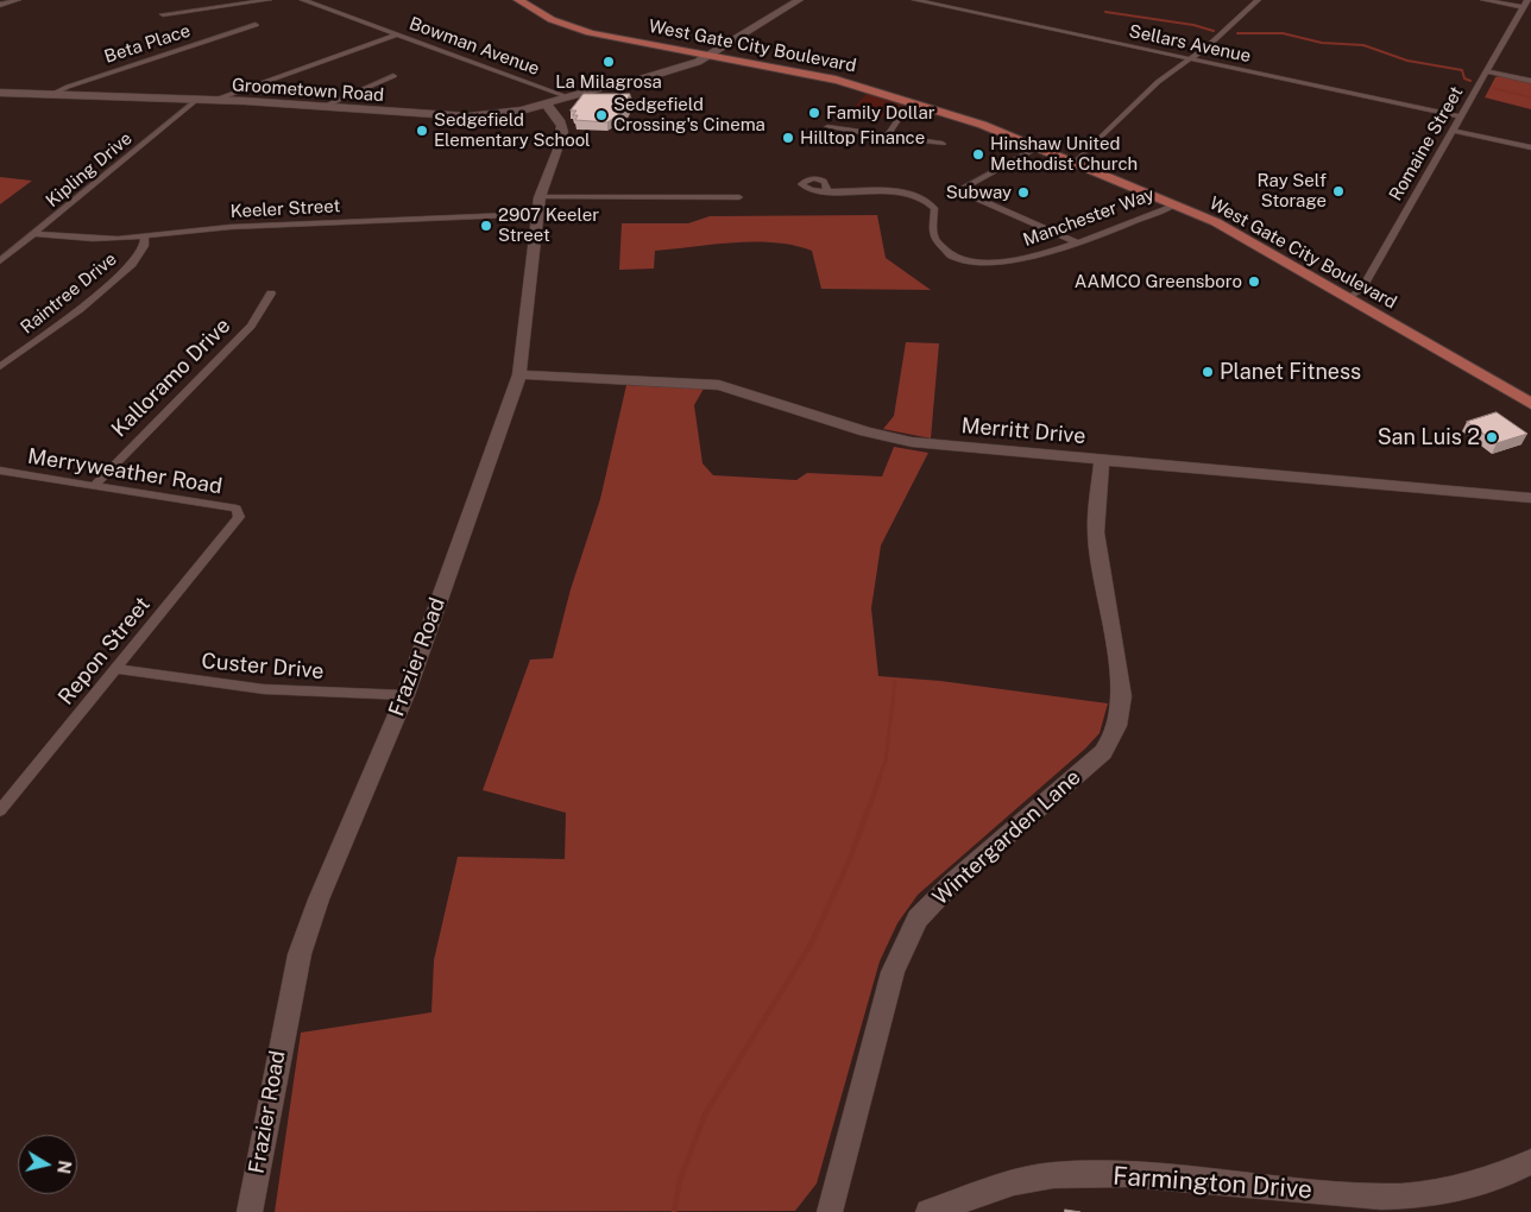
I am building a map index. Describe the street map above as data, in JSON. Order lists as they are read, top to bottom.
{
  "streets": {
    "main road": ["West Gate City Boulevard"],
    "street": [
      "Beta Place",
      "Sellars Avenue",
      "Bowman Avenue",
      "Groometown Road",
      "Romaine Street",
      "Kipling Drive",
      "Keeler Street",
      "Manchester Way",
      "Raintree Drive",
      "Kalloramo Drive",
      "Merritt Drive",
      "Merryweather Road",
      "Repon Street",
      "Frazier Road",
      "Custer Drive",
      "Wintergarden Lane",
      "Farmington Drive"
    ]
  },
  "crossings": [
    ["Beta Place", "Groometown Road"],
    ["Sellars Avenue", "Romaine Street"],
    ["Bowman Avenue", "Groometown Road"],
    ["West Gate City Boulevard", "Groometown Road"],
    ["West Gate City Boulevard", "Romaine Street"],
    ["West Gate City Boulevard", "Manchester Way"],
    ["Groometown Road", "Kipling Drive"],
    ["Groometown Road", "Frazier Road"],
    ["Kipling Drive", "Keeler Street"],
    ["Keeler Street", "Raintree Drive"],
    ["Keeler Street", "Frazier Road"],
    ["Kalloramo Drive", "Merryweather Road"],
    ["Merritt Drive", "Frazier Road"],
    ["Merritt Drive", "Wintergarden Lane"],
    ["Merryweather Road", "Repon Street"],
    ["Repon Street", "Custer Drive"],
    ["Frazier Road", "Custer Drive"]
  ],
  "places": [
    "La Milagrosa",
    "Family Dollar",
    "Sedgefield Crossing's Cinema",
    "Sedgefield Elementary School",
    "Hilltop Finance",
    "Hinshaw United Methodist Church",
    "Ray Self Storage",
    "Subway",
    "2907 Keeler Street",
    "AAMCO Greensboro",
    "Planet Fitness",
    "San Luis 2"
  ],
  "north": "right"
}
